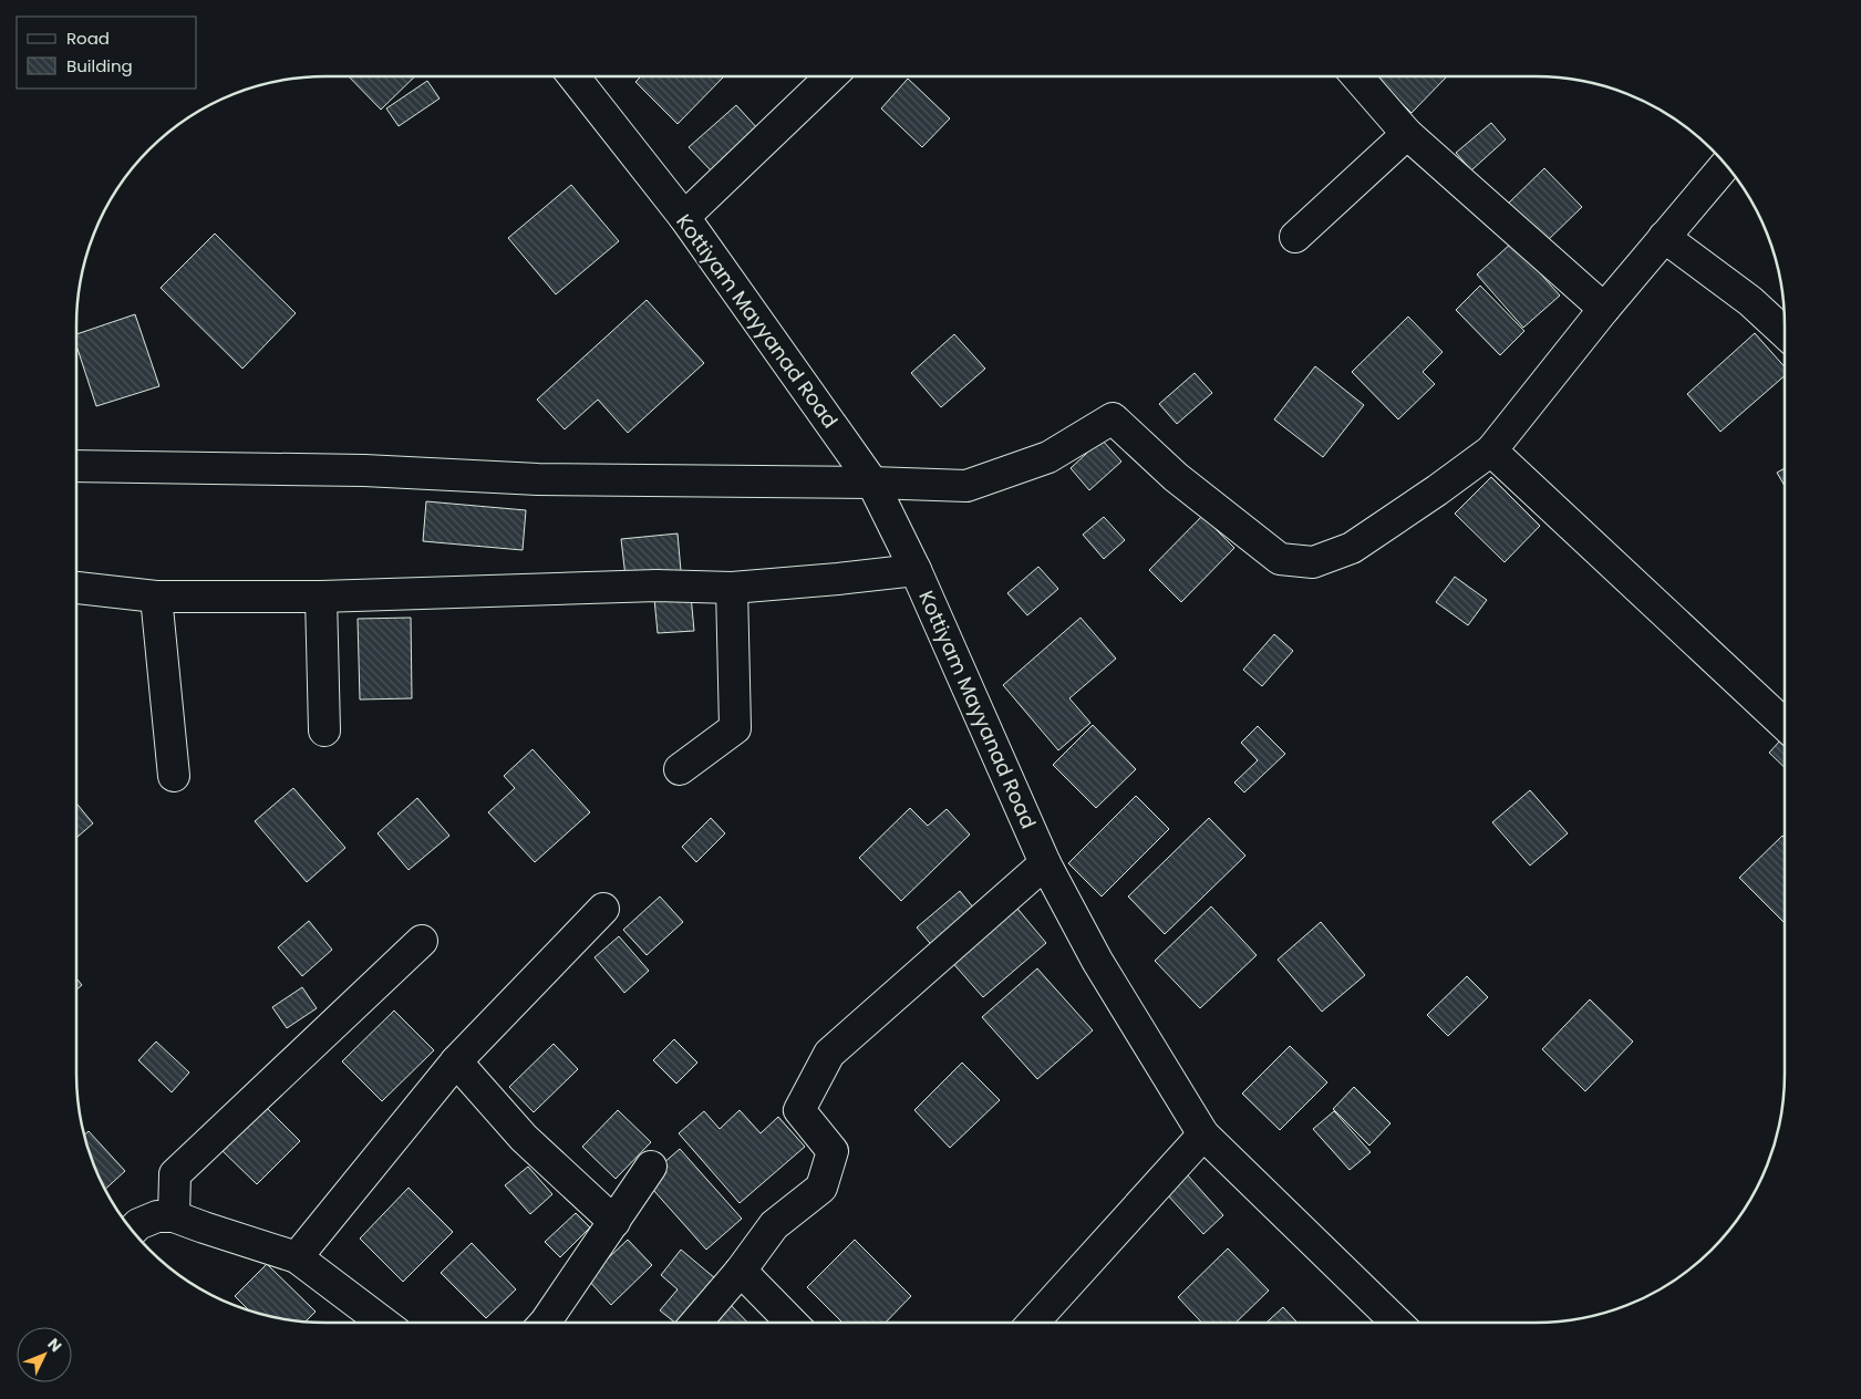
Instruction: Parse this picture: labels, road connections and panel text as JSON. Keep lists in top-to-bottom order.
{
  "streets": {
    "street": ["Kottiyam Mayyanad Road"]
  },
  "legend": ["Road", "Building"],
  "north": "top right"
}
